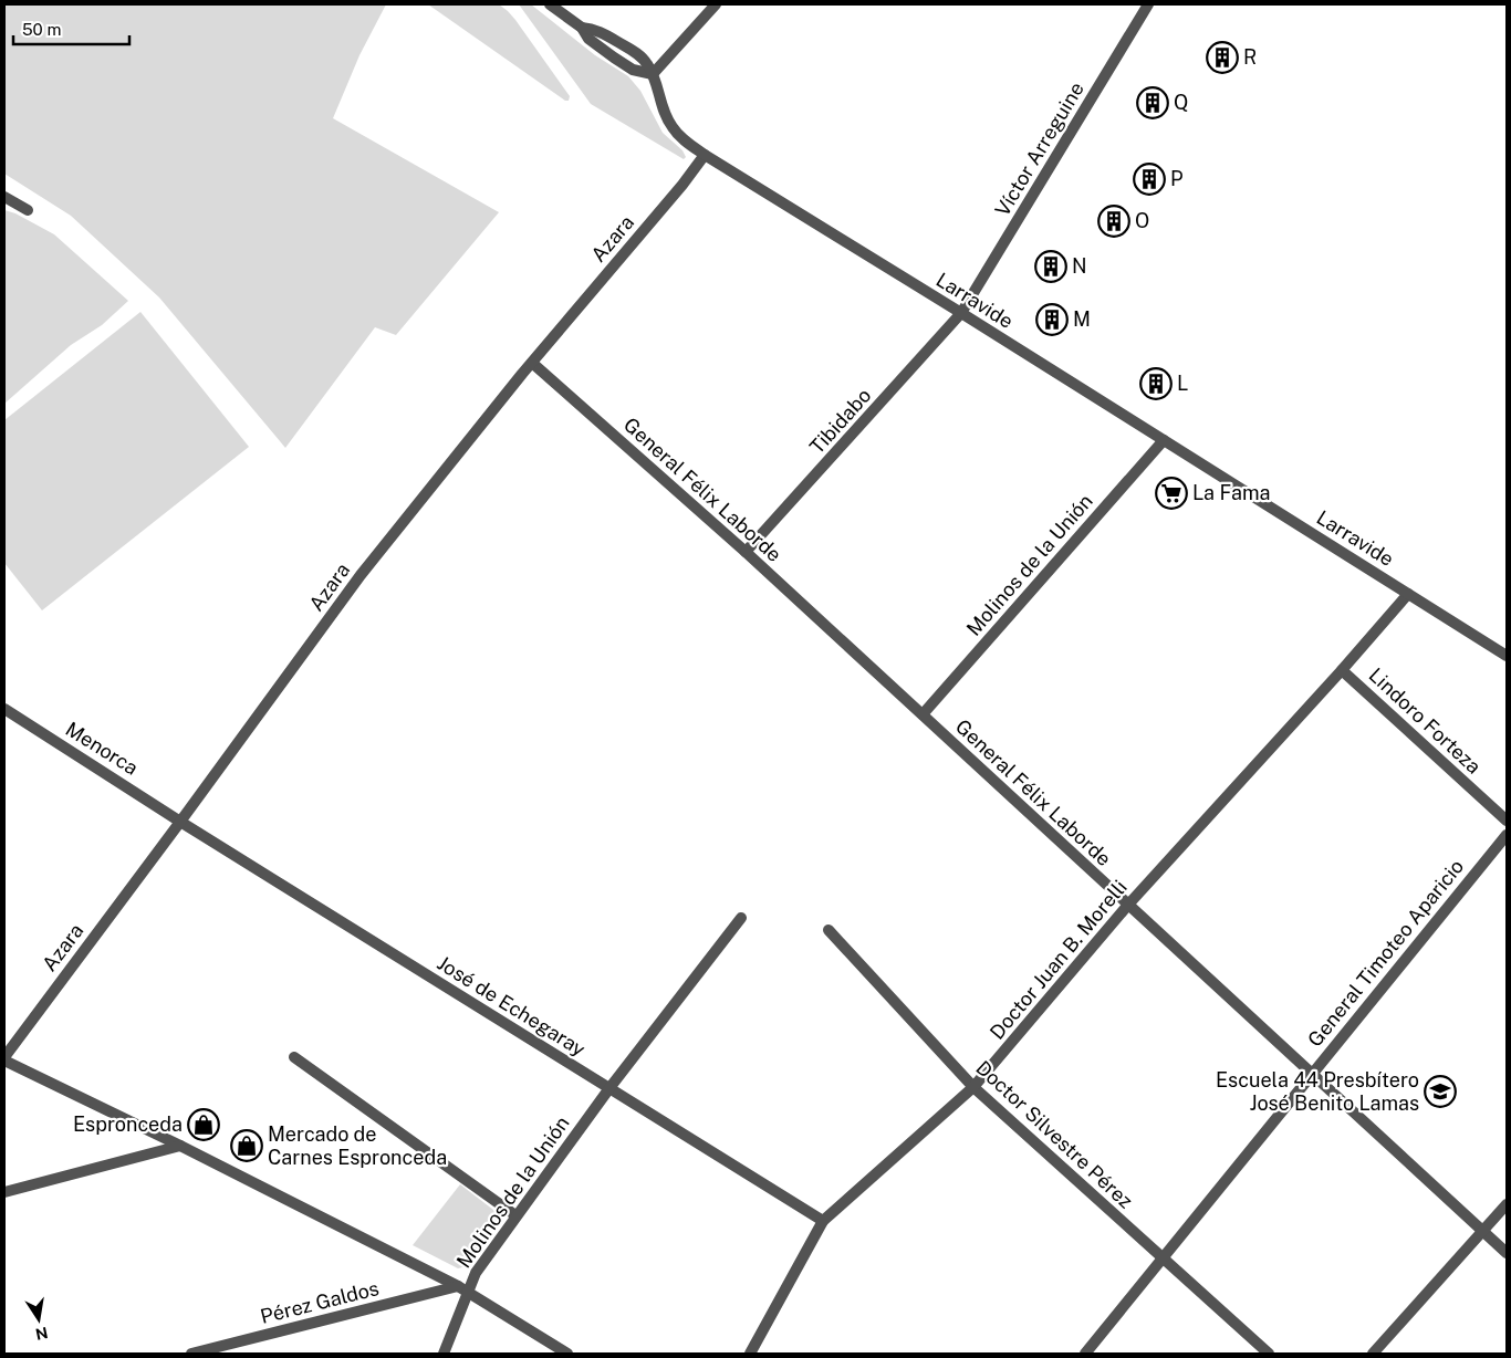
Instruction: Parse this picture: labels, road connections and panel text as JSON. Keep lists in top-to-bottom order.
{
  "streets": {
    "street": [
      "Víctor Arreguine",
      "Azara",
      "Larravide",
      "Tibidabo",
      "General Félix Laborde",
      "Molinos de la Unión",
      "Lindoro Forteza",
      "Menorca",
      "General Timoteo Aparicio",
      "Doctor Juan B. Morelli",
      "José de Echegaray",
      "Doctor Silvestre Pérez",
      "Pérez Galdos"
    ]
  },
  "crossings": [
    ["Víctor Arreguine", "Larravide"],
    ["Víctor Arreguine", "Tibidabo"],
    ["Azara", "Larravide"],
    ["Azara", "General Félix Laborde"],
    ["Azara", "Menorca"],
    ["Azara", "José de Echegaray"],
    ["Larravide", "Tibidabo"],
    ["Larravide", "Molinos de la Unión"],
    ["Larravide", "Doctor Juan B. Morelli"],
    ["Tibidabo", "General Félix Laborde"],
    ["General Félix Laborde", "Molinos de la Unión"],
    ["General Félix Laborde", "General Timoteo Aparicio"],
    ["General Félix Laborde", "Doctor Juan B. Morelli"],
    ["Molinos de la Unión", "José de Echegaray"],
    ["Molinos de la Unión", "Pérez Galdos"],
    ["Lindoro Forteza", "Doctor Juan B. Morelli"],
    ["Menorca", "José de Echegaray"],
    ["General Timoteo Aparicio", "Doctor Silvestre Pérez"],
    ["Doctor Juan B. Morelli", "José de Echegaray"],
    ["Doctor Juan B. Morelli", "Doctor Silvestre Pérez"]
  ],
  "places": {
    "building": [
      "R",
      "Q",
      "P",
      "O",
      "N",
      "M",
      "L"
    ],
    "supermarket": ["La Fama"],
    "school or university": ["Escuela 44 Presbítero José Benito Lamas"],
    "shop": ["Espronceda", "Mercado de Carnes Espronceda"]
  },
  "scale_bar": "50 m",
  "north": "bottom"
}
